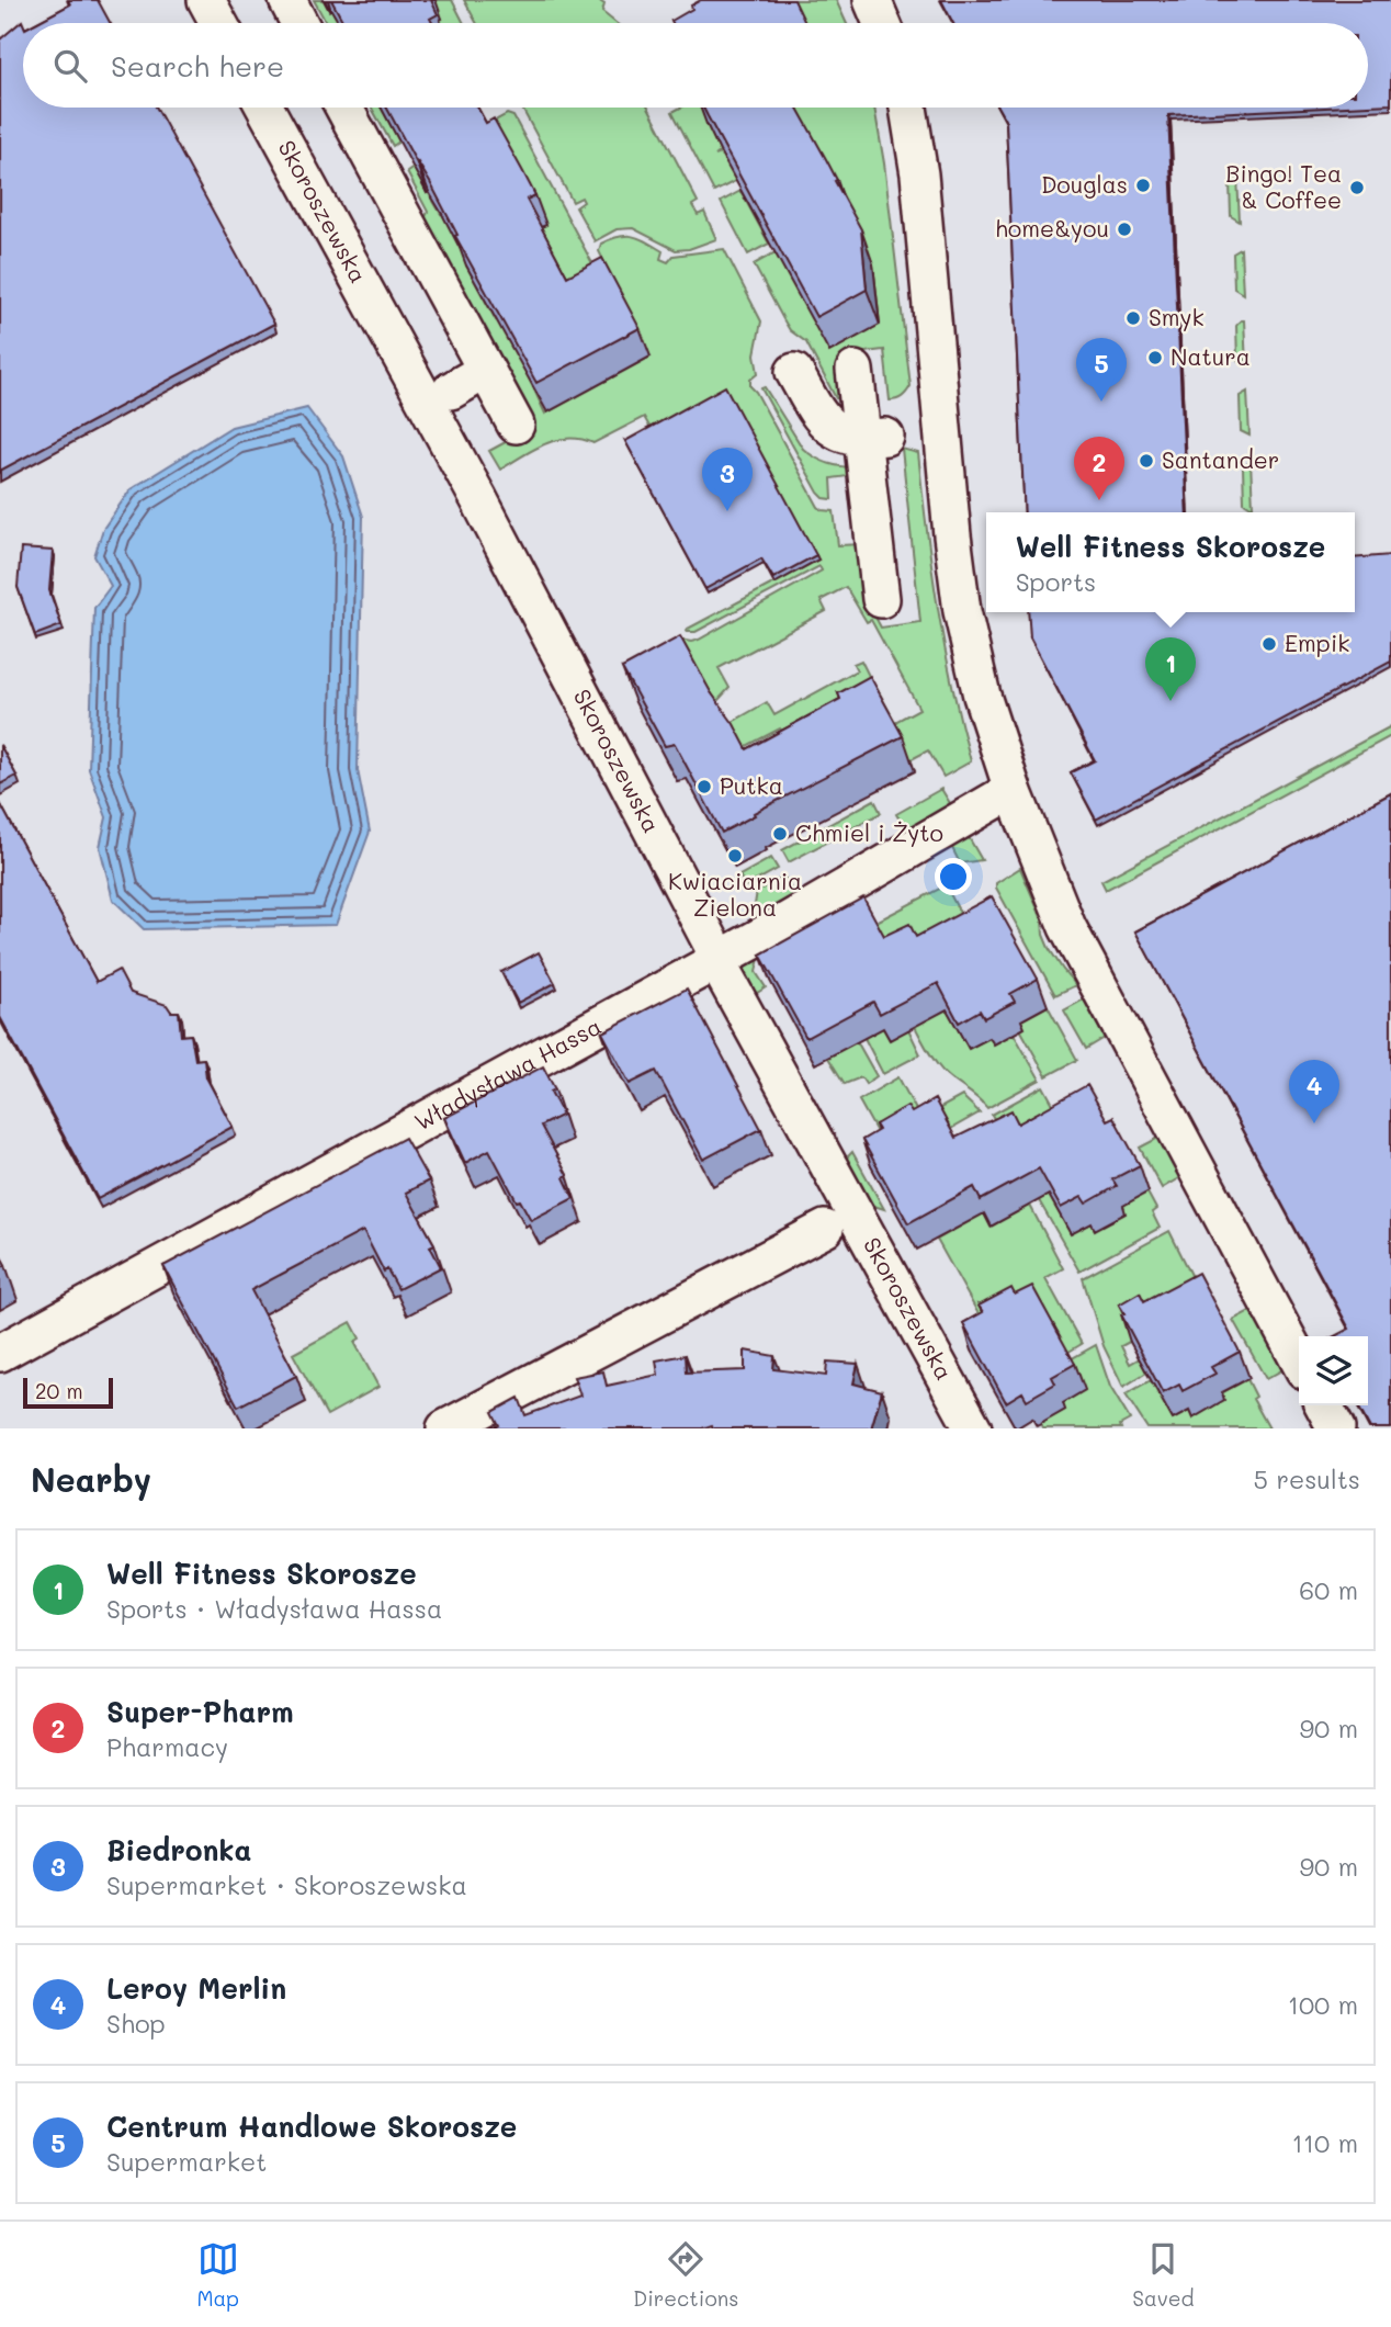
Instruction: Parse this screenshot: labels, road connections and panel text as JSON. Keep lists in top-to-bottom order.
{
  "streets": {
    "street": ["Skoroszewska", "Władysława Hassa"]
  },
  "crossings": [
    ["Skoroszewska", "Władysława Hassa"]
  ],
  "places": [
    "Douglas",
    "Bingo! Tea & Coffee",
    "home&you",
    "Smyk",
    "Natura",
    "Santander",
    "Empik",
    "Putka",
    "Chmiel i Żyto",
    "Kwiaciarnia Zielona"
  ],
  "scale_bar": "20 m",
  "page": {
    "search": "Search here",
    "pins": [
      "5",
      "2",
      "3",
      "1",
      "4"
    ],
    "popup": ["Well Fitness Skorosze", "Sports"],
    "scale": "20 m",
    "heading": ["Nearby", "5 results"],
    "list": [
      {
        "mark": "1",
        "name": "Well Fitness Skorosze",
        "note": "Sports · Władysława Hassa",
        "value": "60 m"
      },
      {
        "mark": "2",
        "name": "Super-Pharm",
        "note": "Pharmacy",
        "value": "90 m"
      },
      {
        "mark": "3",
        "name": "Biedronka",
        "note": "Supermarket · Skoroszewska",
        "value": "90 m"
      },
      {
        "mark": "4",
        "name": "Leroy Merlin",
        "note": "Shop",
        "value": "100 m"
      },
      {
        "mark": "5",
        "name": "Centrum Handlowe Skorosze",
        "note": "Supermarket",
        "value": "110 m"
      }
    ],
    "nav": ["Map", "Directions", "Saved"]
  }
}
